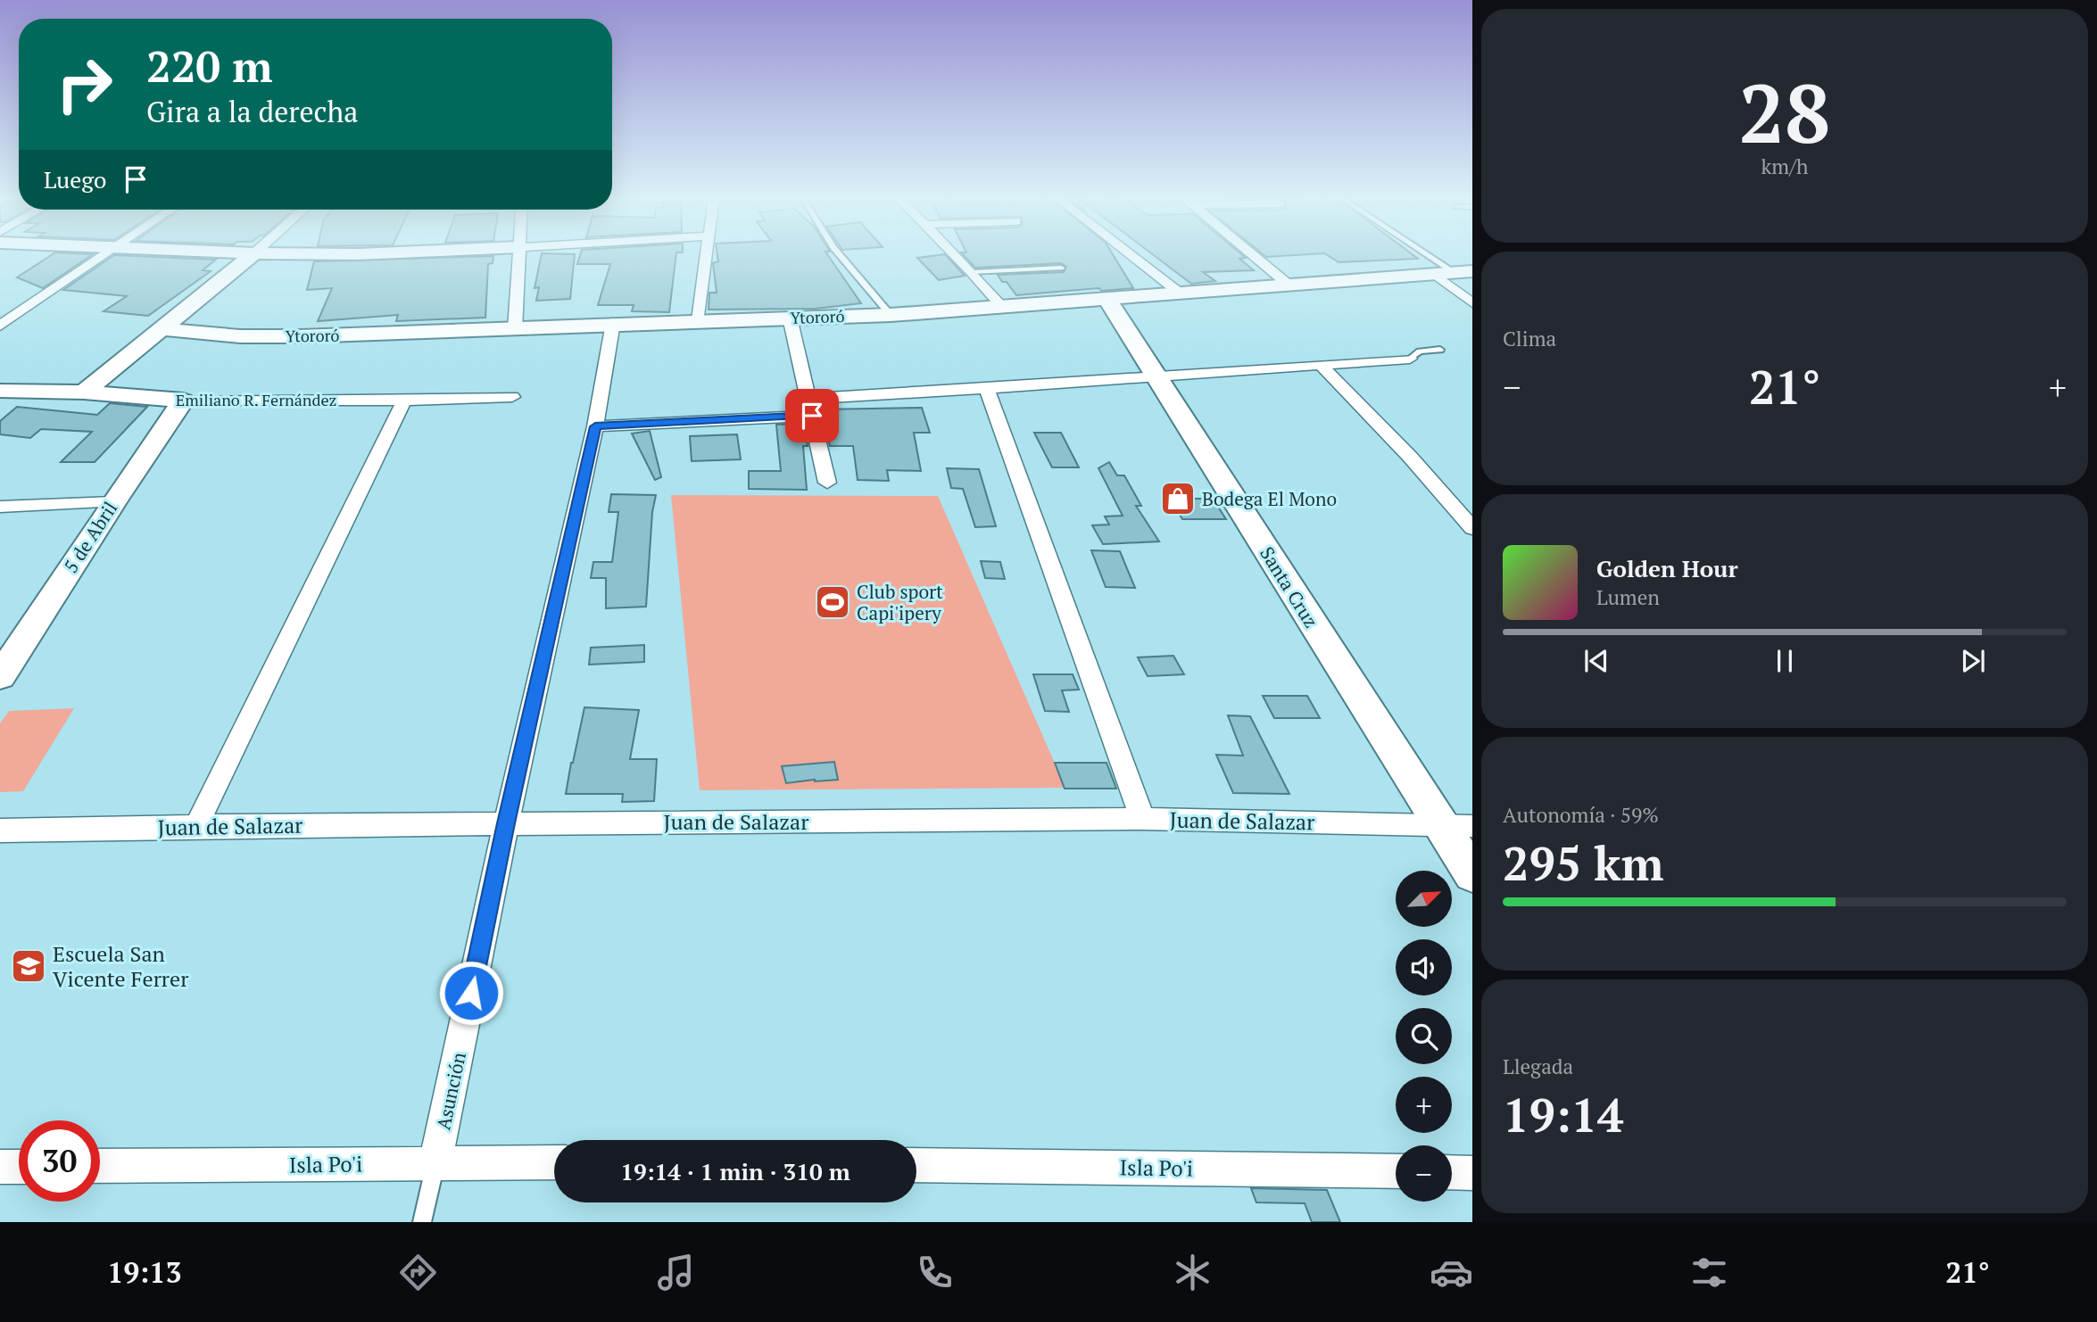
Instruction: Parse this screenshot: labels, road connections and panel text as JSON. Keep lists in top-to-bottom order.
{
  "streets": {
    "street": [
      "Ytororó",
      "Emiliano R. Fernández",
      "5 de Abril",
      "Santa Cruz",
      "Juan de Salazar",
      "Asunción",
      "Isla Po'i"
    ]
  },
  "crossings": [
    ["Ytororó", "Santa Cruz"],
    ["Ytororó", "Asunción"],
    ["Emiliano R. Fernández", "5 de Abril"],
    ["Santa Cruz", "Juan de Salazar"],
    ["Juan de Salazar", "Asunción"],
    ["Asunción", "Isla Po'i"]
  ],
  "places": {
    "shop": ["Bodega El Mono"],
    "sports": ["Club sport Capi'ipery"],
    "school or university": ["Escuela San Vicente Ferrer"]
  },
  "north": "top right",
  "page": {
    "tile": [
      ["28", "km/h"],
      "Clima",
      ["Autonomía · 59%", "295 km"],
      ["Llegada", "19:14"]
    ],
    "turn": ["220 m", "Gira a la derecha"],
    "then": "Luego",
    "heat": ["−", "21°", "+"],
    "song": ["Golden Hour", "Lumen"],
    "map_buttons": ["+", "−"],
    "limit": "30",
    "trip": "19:14 · 1 min · 310 m",
    "tabs": ["19:13", "21°"]
  }
}
